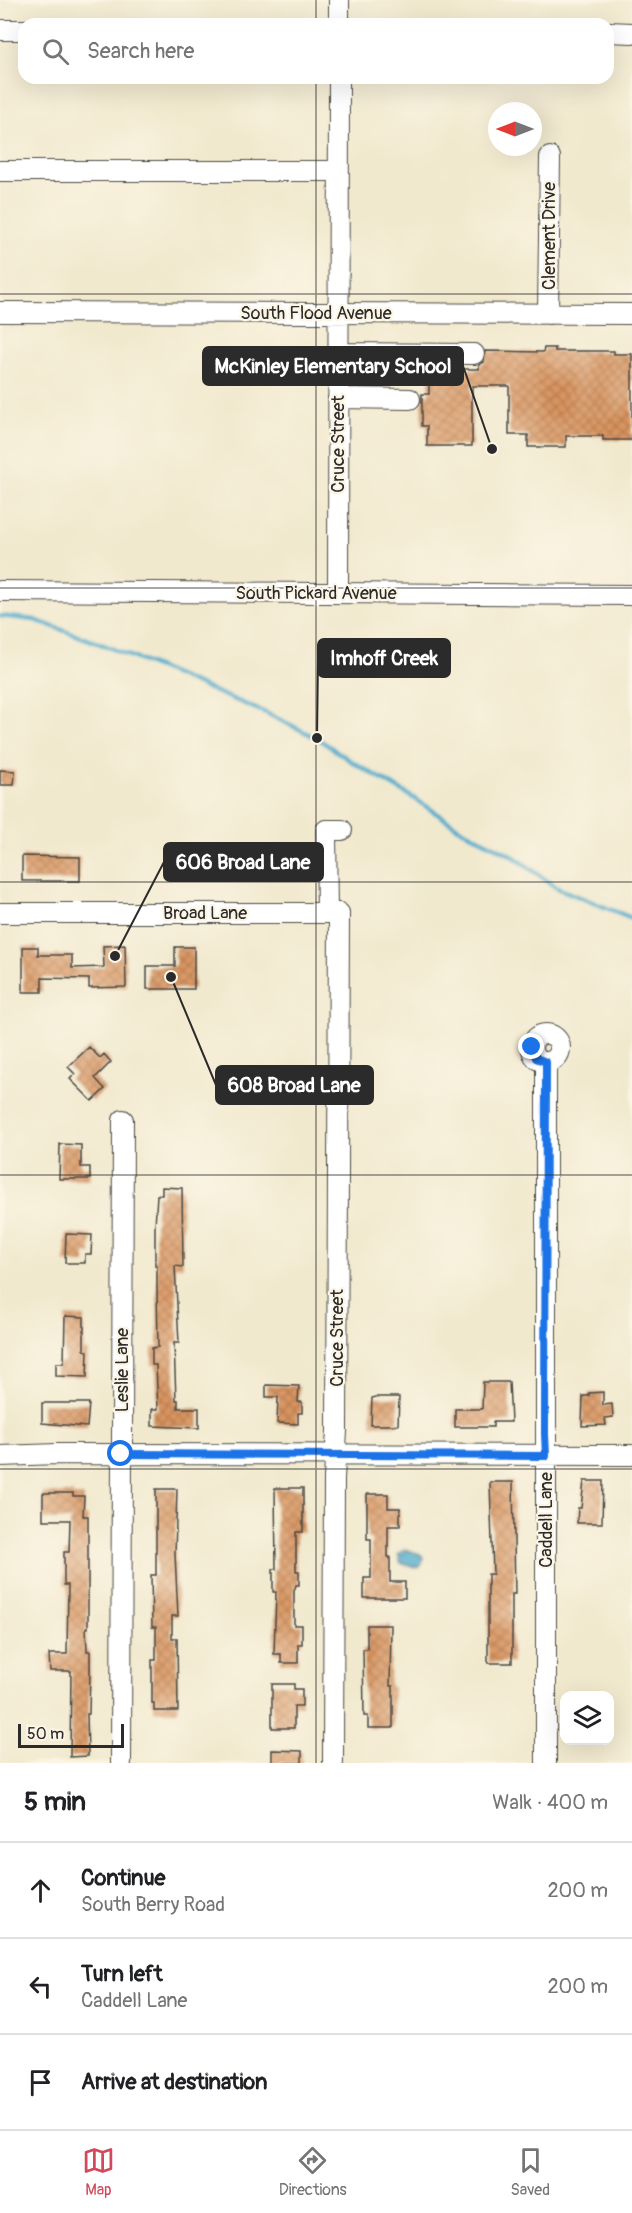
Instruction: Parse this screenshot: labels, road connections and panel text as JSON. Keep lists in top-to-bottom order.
{
  "streets": {
    "street": [
      "Clement Drive",
      "South Flood Avenue",
      "Cruce Street",
      "South Pickard Avenue",
      "Broad Lane",
      "Leslie Lane",
      "Caddell Lane"
    ]
  },
  "crossings": [
    ["Clement Drive", "South Flood Avenue"],
    ["South Flood Avenue", "Cruce Street"],
    ["Cruce Street", "South Pickard Avenue"],
    ["Cruce Street", "Broad Lane"]
  ],
  "places": [
    "McKinley Elementary School",
    "Imhoff Creek",
    "606 Broad Lane",
    "608 Broad Lane"
  ],
  "scale_bar": "50 m",
  "north": "left",
  "page": {
    "search": "Search here",
    "scale": "50 m",
    "heading": ["5 min", "Walk · 400 m"],
    "list": [
      ["Continue", "South Berry Road", "200 m"],
      ["Turn left", "Caddell Lane", "200 m"],
      "Arrive at destination"
    ],
    "nav": ["Map", "Directions", "Saved"]
  }
}
